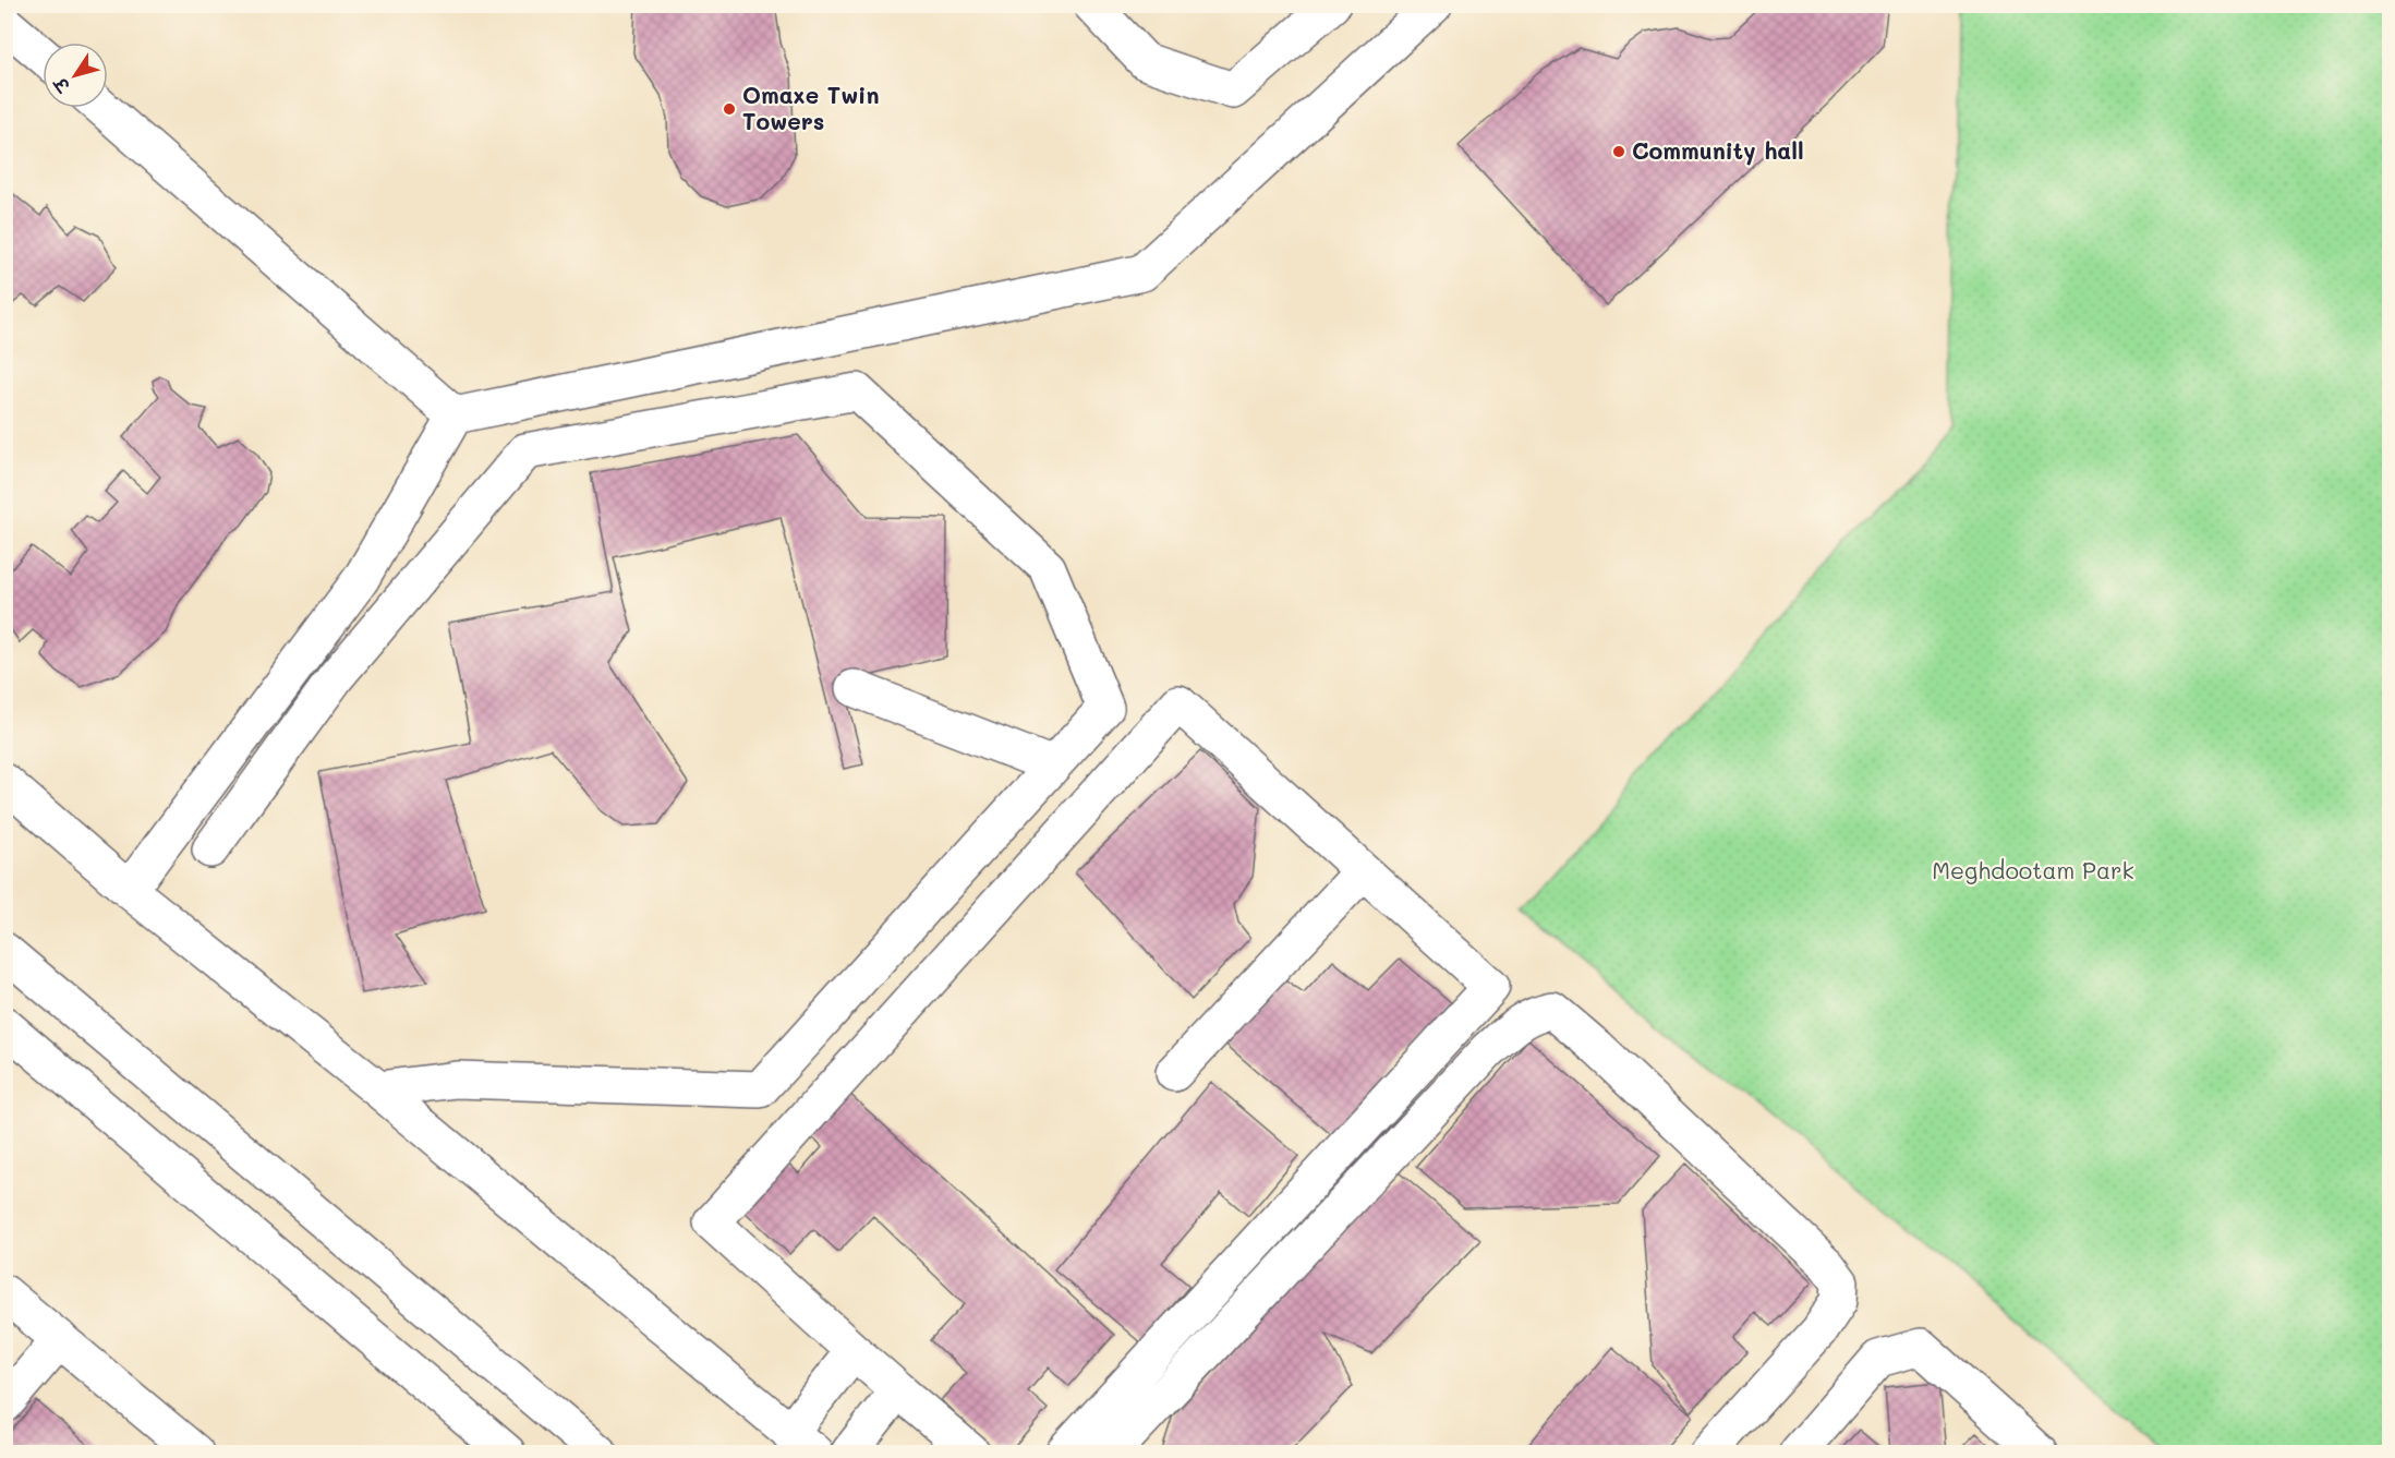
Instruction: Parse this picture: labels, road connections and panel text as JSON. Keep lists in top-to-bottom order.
{
  "parks": ["Meghdootam Park"],
  "places": ["Omaxe Twin Towers", "Community hall"],
  "north": "bottom left"
}
